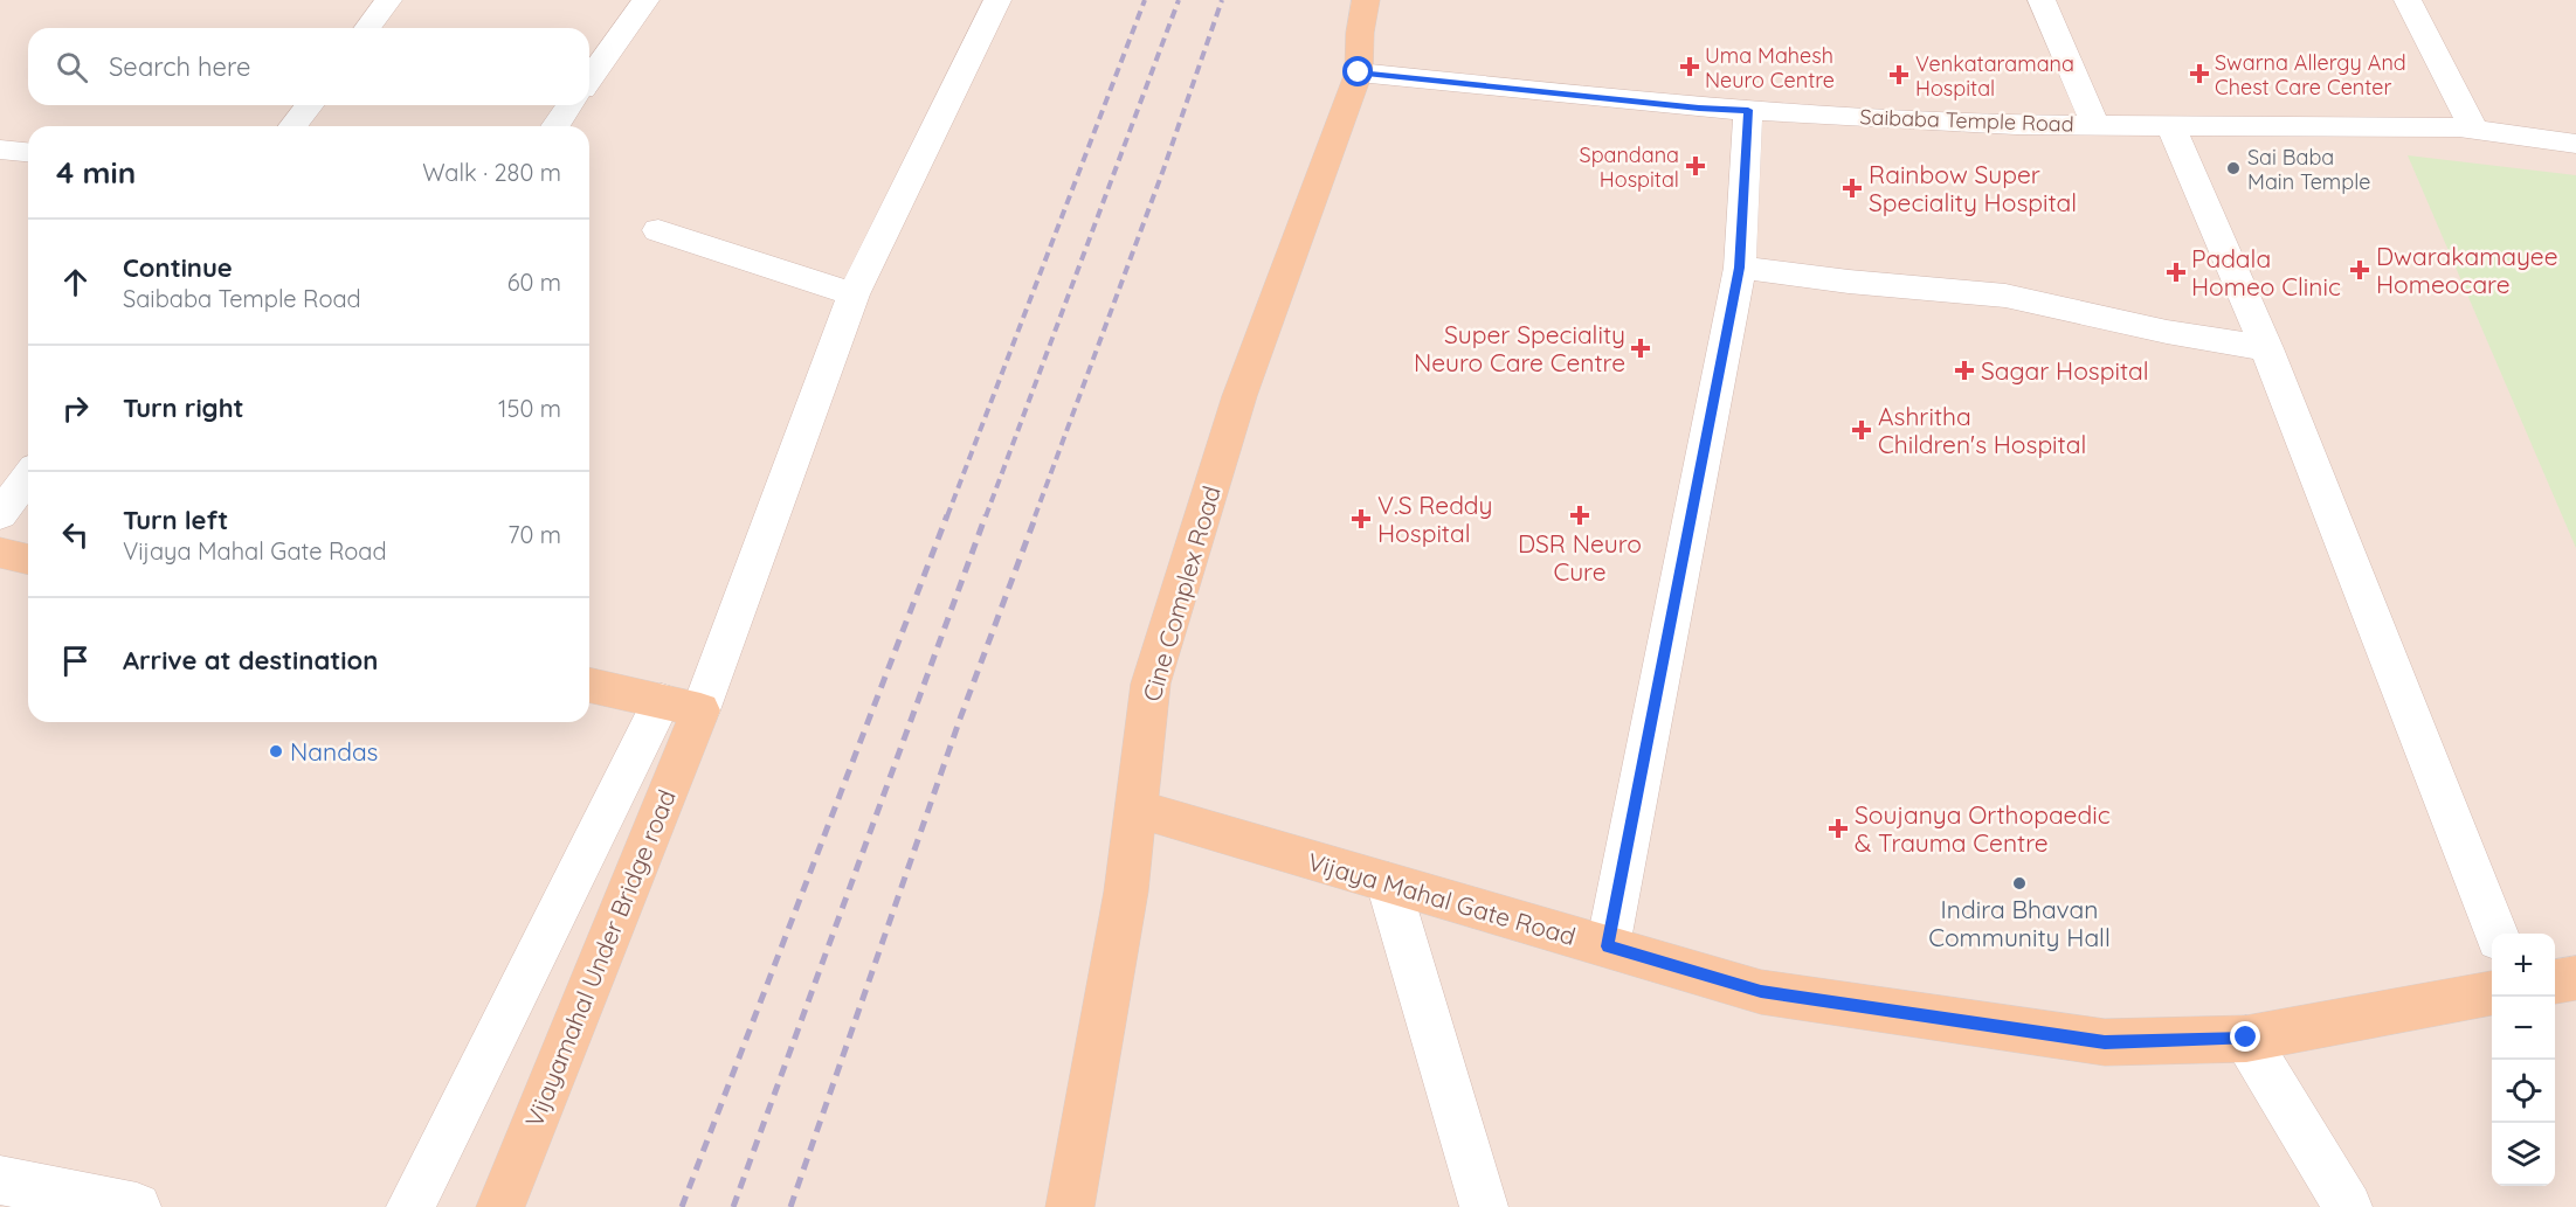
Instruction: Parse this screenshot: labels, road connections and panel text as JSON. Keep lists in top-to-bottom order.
{
  "streets": {
    "main road": ["Cine Complex Road", "Vijaya Mahal Gate Road", "Vijayamahal Under Bridge road"],
    "street": ["Saibaba Temple Road"]
  },
  "crossings": [
    ["Saibaba Temple Road", "Cine Complex Road"],
    ["Cine Complex Road", "Vijaya Mahal Gate Road"]
  ],
  "places": {
    "health": [
      "Uma Mahesh Neuro Centre",
      "Swarna Allergy And Chest Care Center",
      "Venkataramana Hospital",
      "Spandana Hospital",
      "Rainbow Super Speciality Hospital",
      "Dwarakamayee Homeocare",
      "Padala Homeo Clinic",
      "Super Speciality Neuro Care Centre",
      "Sagar Hospital",
      "Ashritha Children's Hospital",
      "DSR Neuro Cure",
      "V.S Reddy Hospital",
      "Soujanya Orthopaedic & Trauma Centre"
    ],
    "other": ["Sai Baba Main Temple", "Nandas", "Indira Bhavan Community Hall"]
  },
  "page": {
    "search": "Search here",
    "heading": ["4 min", "Walk · 280 m"],
    "list": [
      ["Continue", "Saibaba Temple Road", "60 m"],
      ["Turn right", "150 m"],
      ["Turn left", "Vijaya Mahal Gate Road", "70 m"],
      "Arrive at destination"
    ],
    "map_buttons": ["+", "−"]
  }
}
